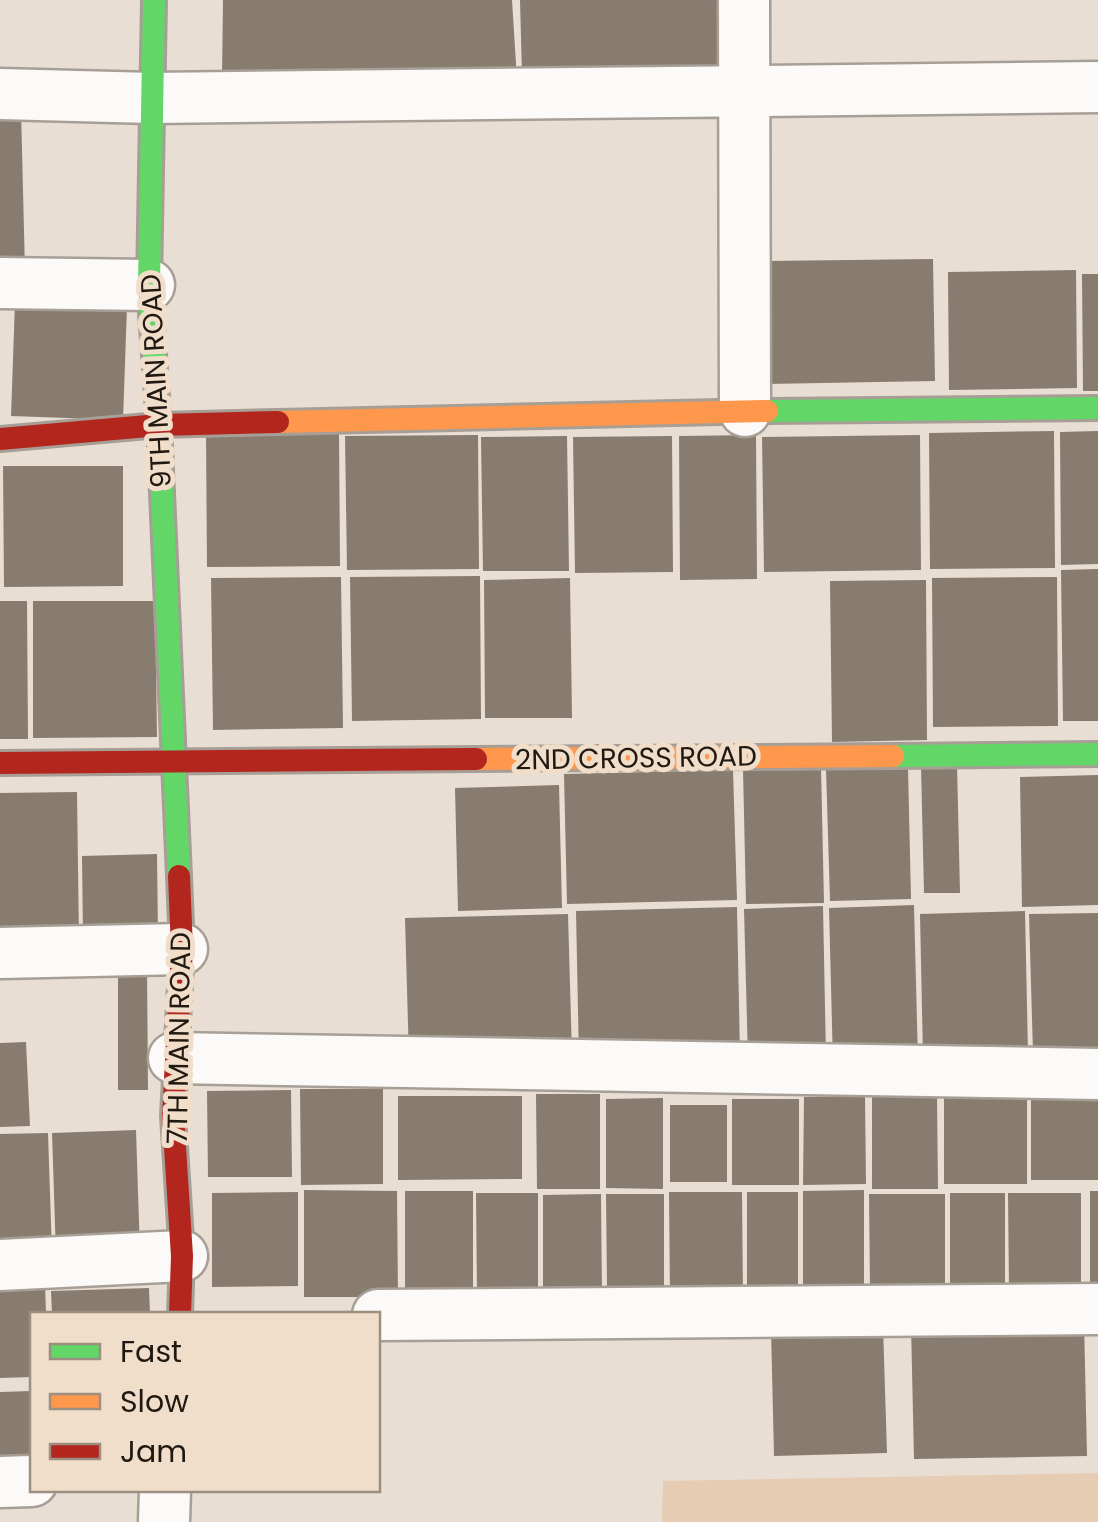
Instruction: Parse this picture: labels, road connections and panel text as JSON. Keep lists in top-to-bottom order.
{
  "streets": {
    "street": ["9TH MAIN ROAD", "2ND CROSS ROAD", "7TH MAIN ROAD"]
  },
  "crossings": [
    ["9TH MAIN ROAD", "2ND CROSS ROAD"],
    ["9TH MAIN ROAD", "7TH MAIN ROAD"],
    ["2ND CROSS ROAD", "7TH MAIN ROAD"]
  ],
  "legend": ["Fast", "Slow", "Jam"]
}
